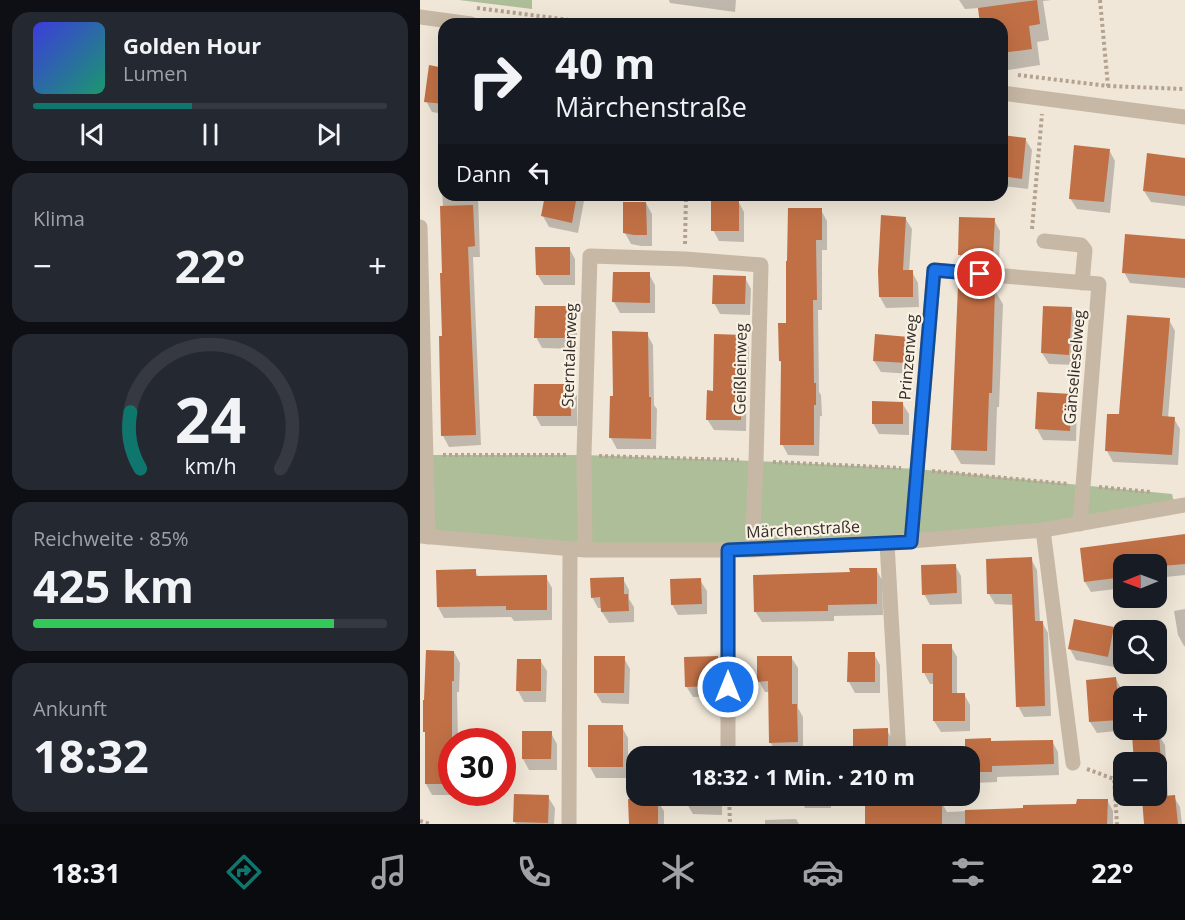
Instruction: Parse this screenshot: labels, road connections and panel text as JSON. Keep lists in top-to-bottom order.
{
  "streets": {
    "street": [
      "Sterntalerweg",
      "Prinzenweg",
      "Gänselieselweg",
      "Geißleinweg",
      "Märchenstraße"
    ]
  },
  "crossings": [
    ["Sterntalerweg", "Geißleinweg"],
    ["Sterntalerweg", "Märchenstraße"],
    ["Prinzenweg", "Gänselieselweg"],
    ["Prinzenweg", "Märchenstraße"],
    ["Gänselieselweg", "Märchenstraße"],
    ["Geißleinweg", "Märchenstraße"]
  ],
  "north": "left",
  "page": {
    "turn": ["40 m", "Märchenstraße"],
    "song": ["Golden Hour", "Lumen"],
    "then": "Dann",
    "tile": [
      "Klima",
      ["Reichweite · 85%", "425 km"],
      ["Ankunft", "18:32"]
    ],
    "heat": ["−", "22°", "+"],
    "map_buttons": ["+", "−"],
    "limit": "30",
    "trip": "18:32 · 1 Min. · 210 m",
    "tabs": ["18:31", "22°"],
    "gauge": ["24", "km/h"]
  }
}
